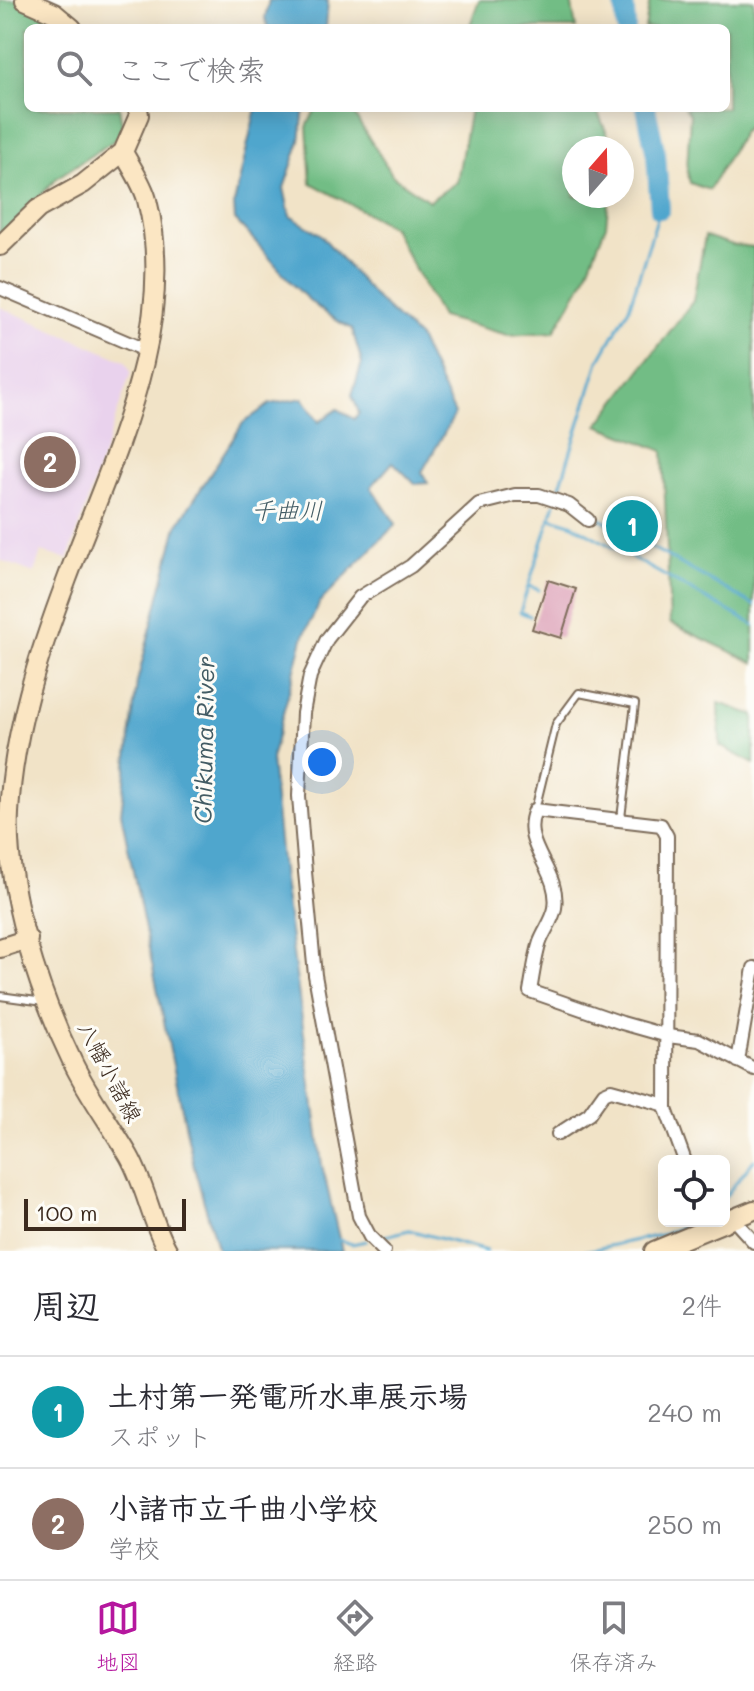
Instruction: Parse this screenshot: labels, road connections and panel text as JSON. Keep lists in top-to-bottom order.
{
  "streets": {
    "street": ["八幡小諸線"]
  },
  "water": ["千曲川", "Chikuma River"],
  "scale_bar": "100 m",
  "north": "top",
  "page": {
    "search": "ここで検索",
    "pins": ["2", "1"],
    "scale": "100 m",
    "heading": ["周辺", "2件"],
    "list": [
      {
        "mark": "1",
        "name": "土村第一発電所水車展示場",
        "note": "スポット",
        "value": "240 m"
      },
      {
        "mark": "2",
        "name": "小諸市立千曲小学校",
        "note": "学校",
        "value": "250 m"
      }
    ],
    "nav": ["地図", "経路", "保存済み"]
  }
}
